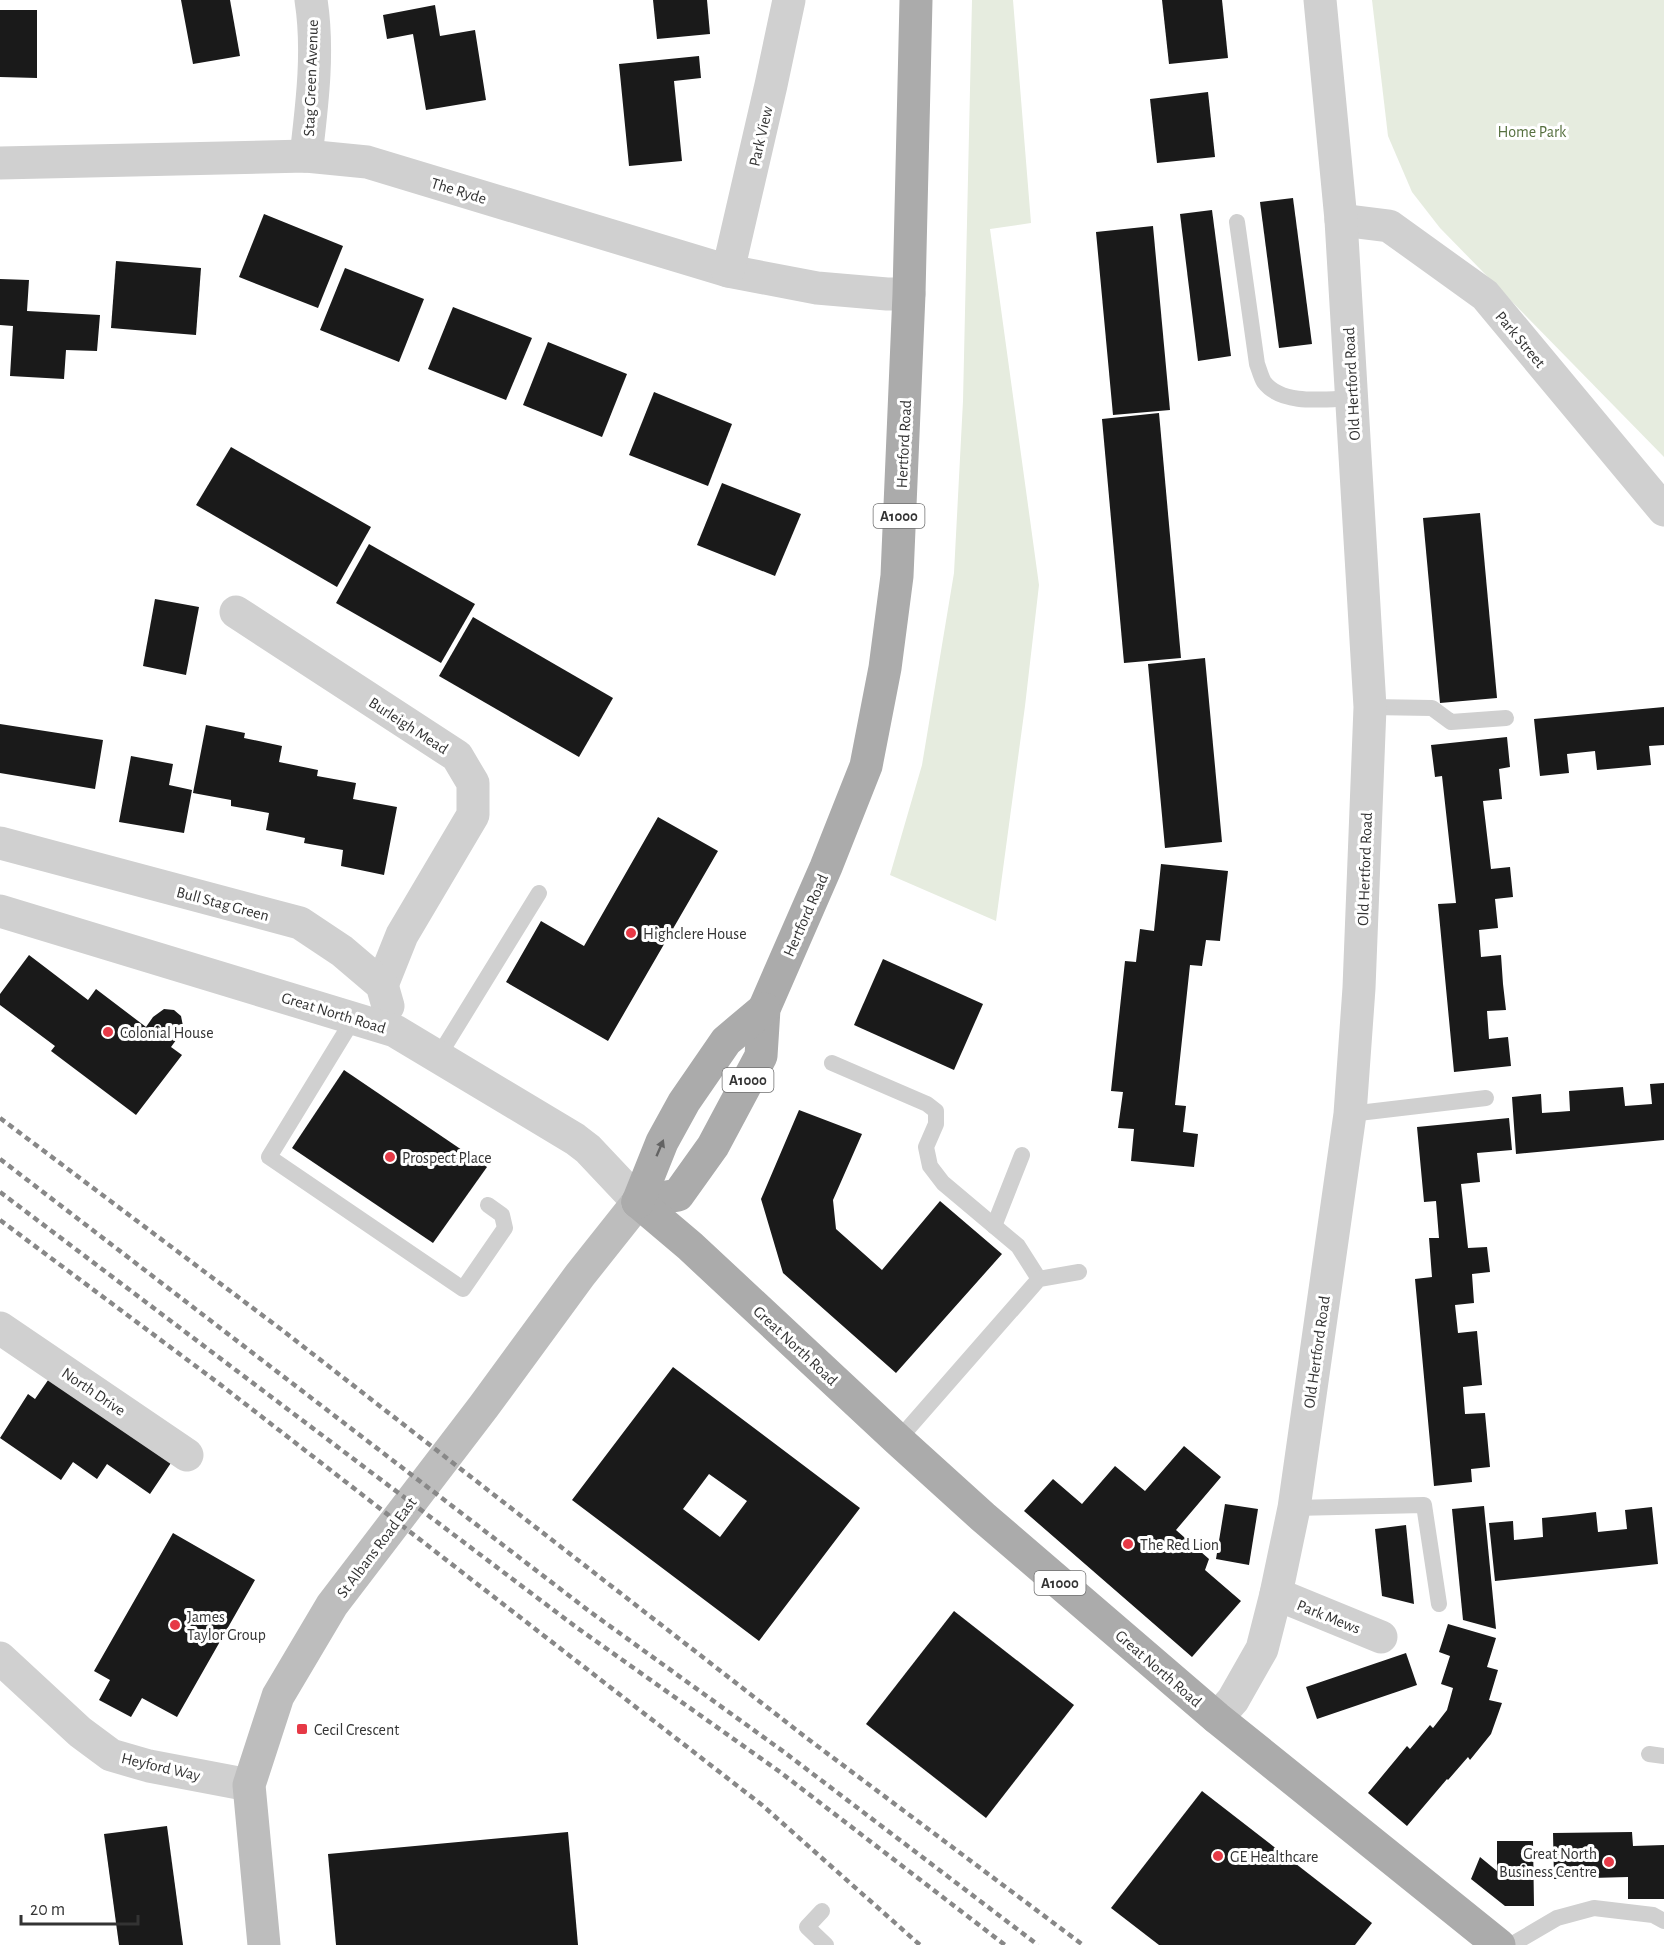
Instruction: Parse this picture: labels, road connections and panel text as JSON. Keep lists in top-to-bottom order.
{
  "streets": {
    "main road": [
      "Hertford Road",
      "A1000",
      "Great North Road",
      "St Albans Road East"
    ],
    "street": [
      "Stag Green Avenue",
      "Park View",
      "The Ryde",
      "Park Street",
      "Old Hertford Road",
      "Burleigh Mead",
      "Bull Stag Green",
      "North Drive",
      "Park Mews",
      "Heyford Way"
    ]
  },
  "crossings": [
    ["Stag Green Avenue", "The Ryde"],
    ["Park View", "The Ryde"],
    ["The Ryde", "Hertford Road"],
    ["Park Street", "Old Hertford Road"],
    ["Old Hertford Road", "Great North Road"],
    ["Old Hertford Road", "Park Mews"],
    ["Hertford Road", "Great North Road"],
    ["Hertford Road", "St Albans Road East"],
    ["Burleigh Mead", "Bull Stag Green"],
    ["Great North Road", "St Albans Road East"],
    ["St Albans Road East", "Heyford Way"]
  ],
  "parks": ["Home Park"],
  "places": {
    "other": [
      "Highclere House",
      "Colonial House",
      "Prospect Place",
      "The Red Lion",
      "James Taylor Group",
      "GE Healthcare",
      "Great North Business Centre"
    ],
    "transit": ["Cecil Crescent"]
  },
  "scale_bar": "20 m"
}
